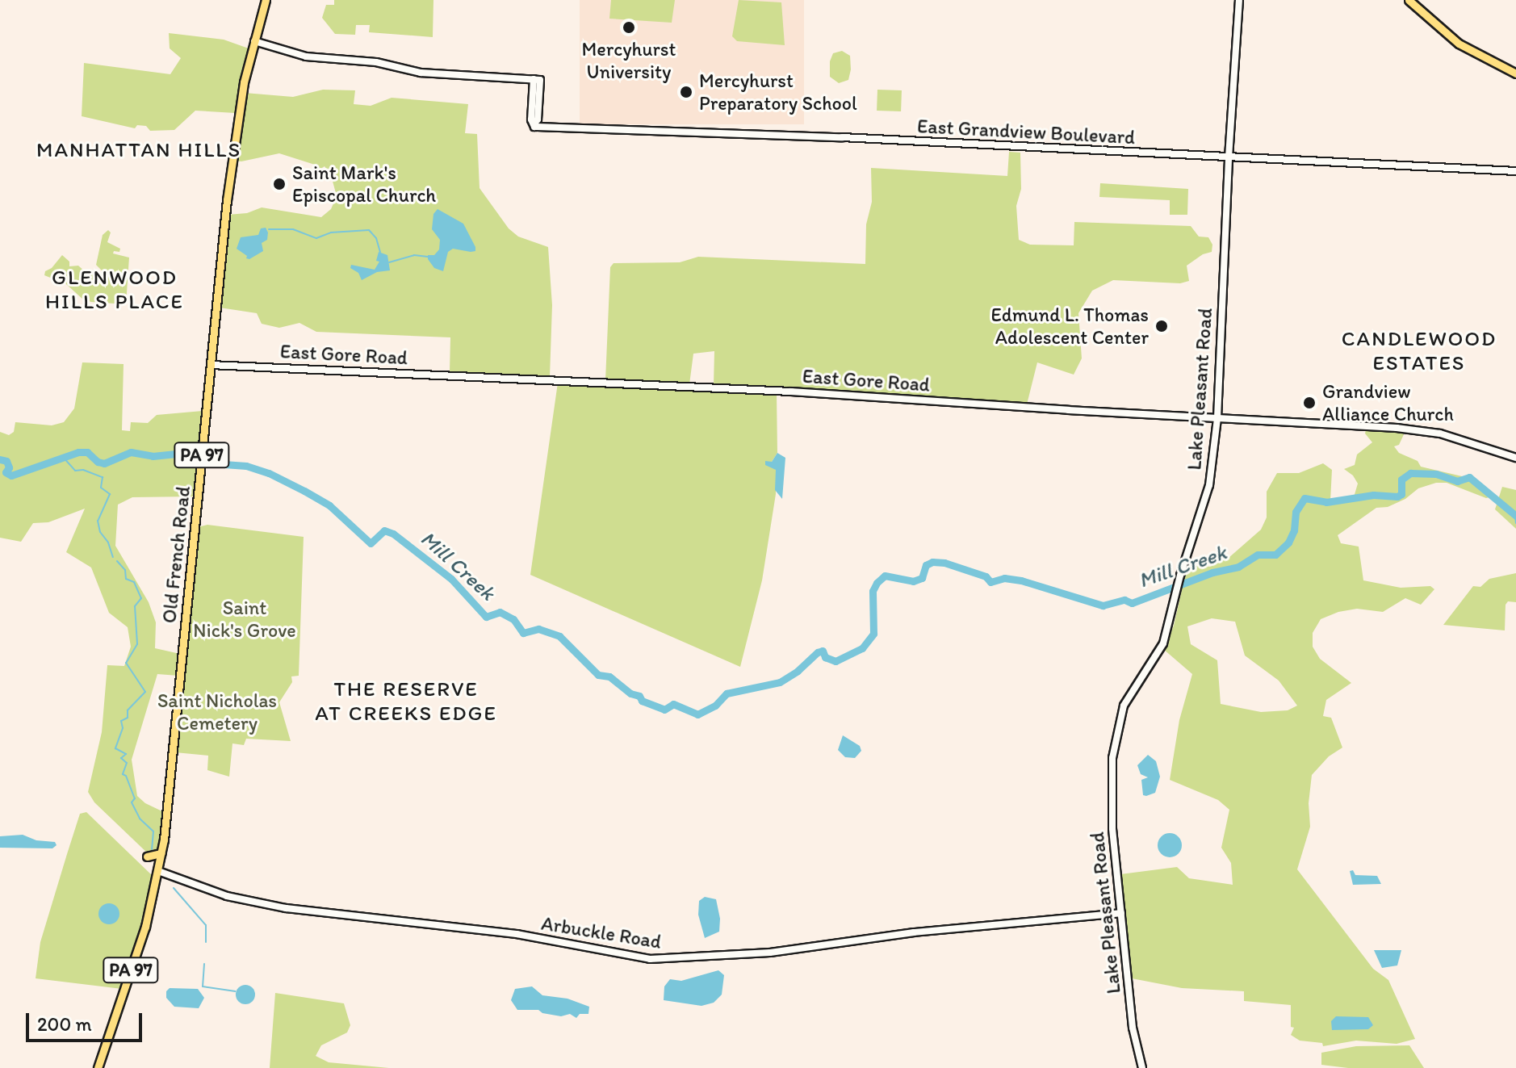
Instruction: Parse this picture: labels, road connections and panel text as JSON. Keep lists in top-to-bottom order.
{
  "streets": {
    "main road": ["PA 97", "Old French Road"],
    "street": [
      "East Grandview Boulevard",
      "East Gore Road",
      "Lake Pleasant Road",
      "Arbuckle Road"
    ]
  },
  "crossings": [
    ["East Grandview Boulevard", "Lake Pleasant Road"],
    ["East Grandview Boulevard", "Old French Road"],
    ["East Gore Road", "Lake Pleasant Road"],
    ["East Gore Road", "Old French Road"],
    ["Lake Pleasant Road", "Arbuckle Road"],
    ["Old French Road", "Arbuckle Road"]
  ],
  "districts": [
    "MANHATTAN HILLS",
    "GLENWOOD HILLS PLACE",
    "CANDLEWOOD ESTATES",
    "THE RESERVE AT CREEKS EDGE"
  ],
  "water": ["Mill Creek"],
  "parks": ["Saint Nick's Grove", "Saint Nicholas Cemetery"],
  "places": [
    "Mercyhurst University",
    "Mercyhurst Preparatory School",
    "Saint Mark's Episcopal Church",
    "Edmund L. Thomas Adolescent Center",
    "Grandview Alliance Church"
  ],
  "scale_bar": "200 m"
}
